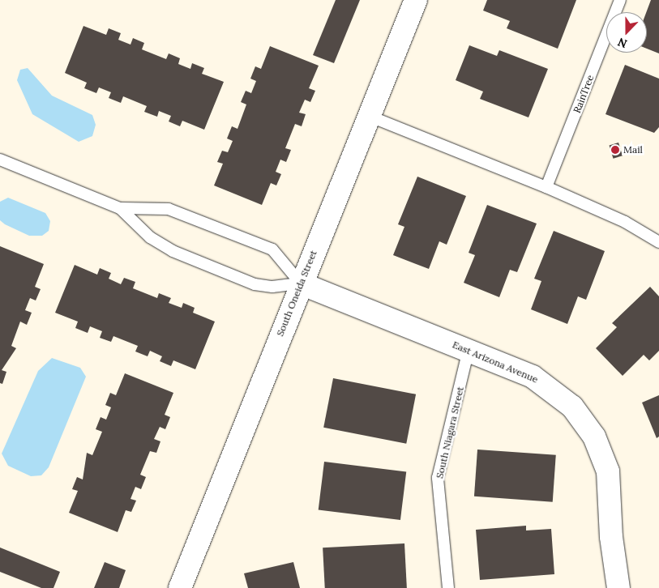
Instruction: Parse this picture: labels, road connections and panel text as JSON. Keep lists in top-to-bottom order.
{
  "streets": {
    "street": ["South Oneida Street", "East Arizona Avenue"],
    "lane": ["RainTree", "South Niagara Street"]
  },
  "crossings": [
    ["South Oneida Street", "East Arizona Avenue"],
    ["East Arizona Avenue", "South Niagara Street"]
  ],
  "places": ["Mail"],
  "north": "bottom"
}
